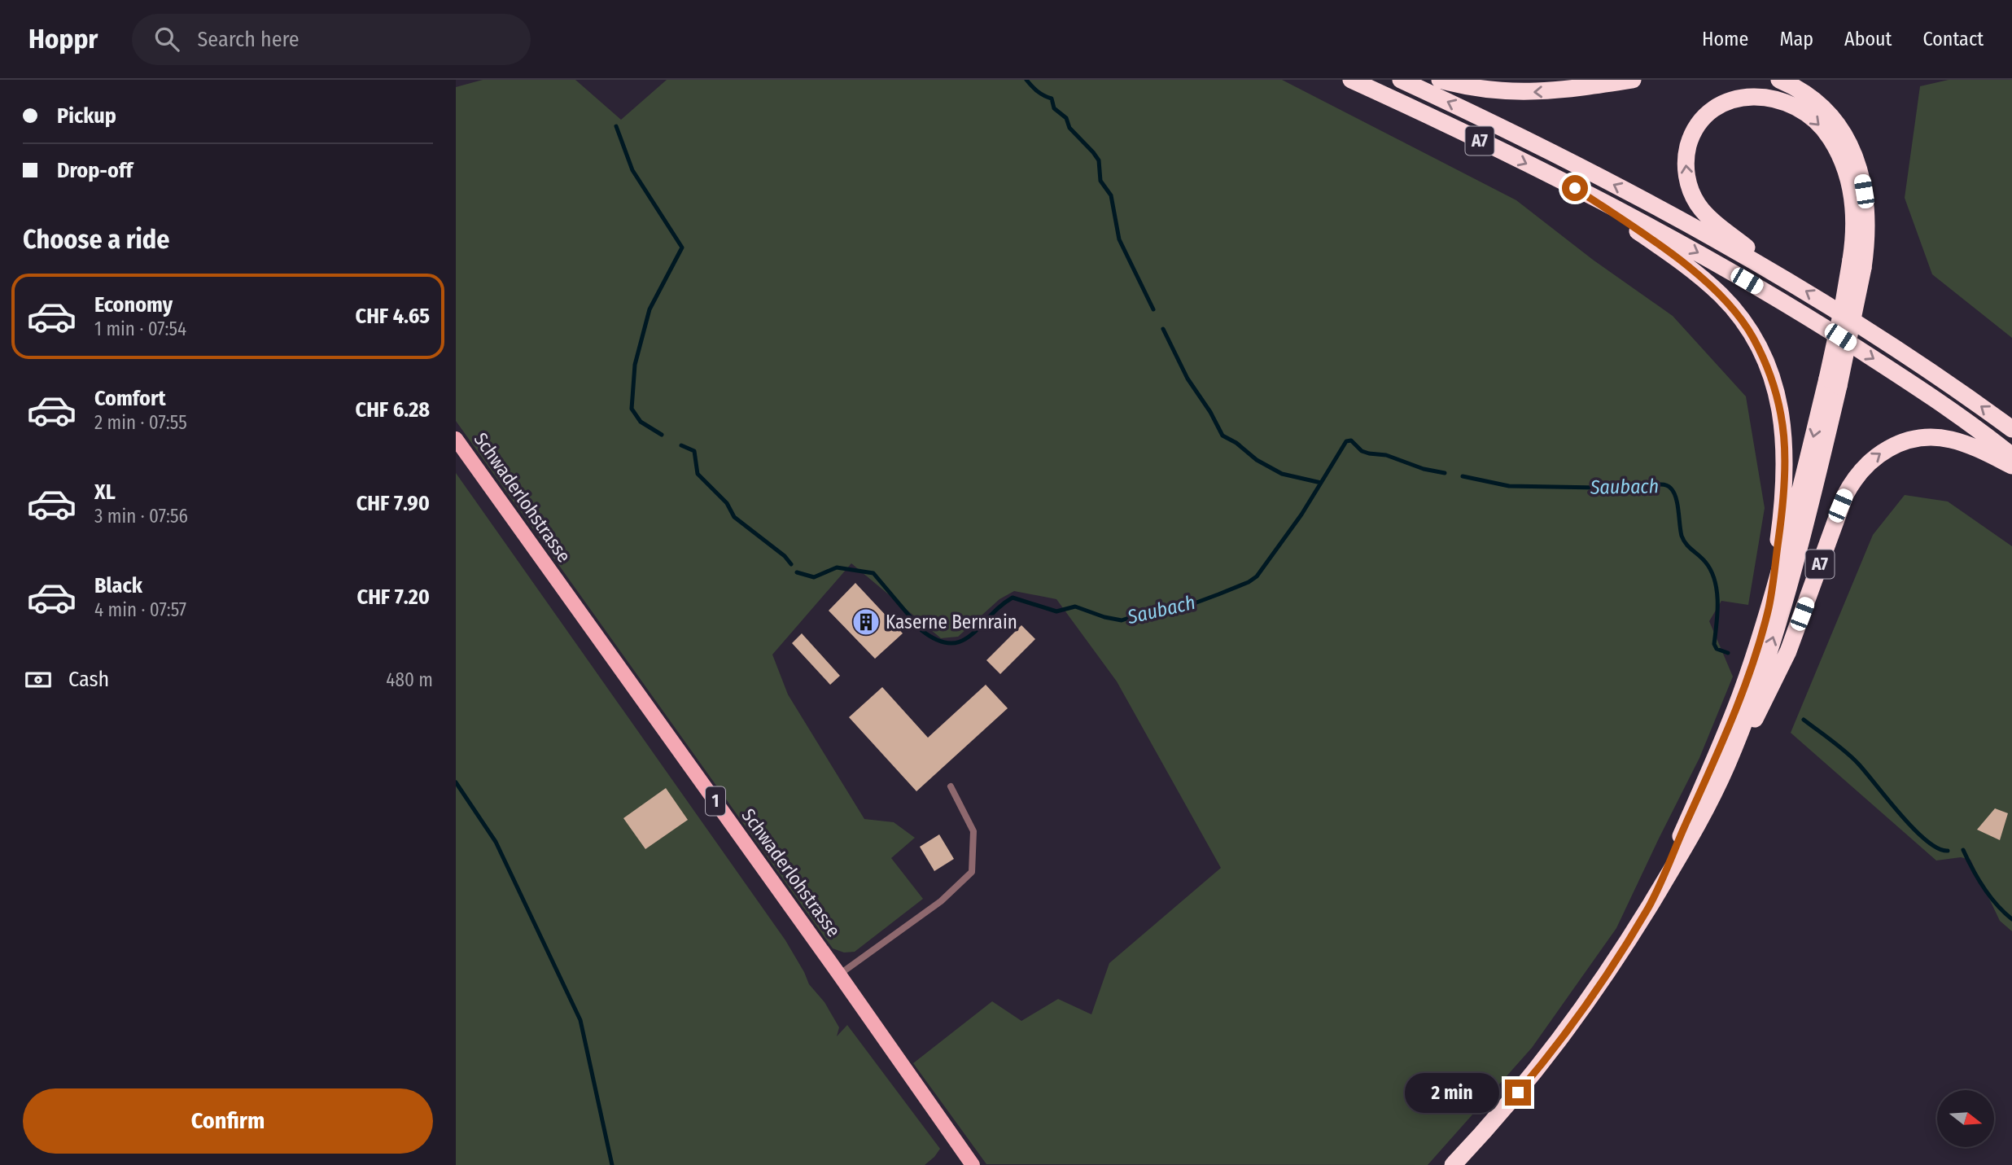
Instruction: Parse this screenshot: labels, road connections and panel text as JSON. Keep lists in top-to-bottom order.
{
  "streets": {
    "highway": ["A7"],
    "main road": ["Schwaderlohstrasse", "1"]
  },
  "water": ["Saubach"],
  "places": {
    "building": ["Kaserne Bernrain"]
  },
  "north": "right",
  "page": {
    "header": "Hoppr",
    "search": "Search here",
    "nav": [
      "Home",
      "Map",
      "About",
      "Contact"
    ],
    "banner": ["Pickup", "Drop-off"],
    "heading": "Choose a ride",
    "list": [
      {
        "name": "Economy",
        "note": "1 min · 07:54",
        "value": "CHF 4.65"
      },
      {
        "name": "Comfort",
        "note": "2 min · 07:55",
        "value": "CHF 6.28"
      },
      {
        "name": "XL",
        "note": "3 min · 07:56",
        "value": "CHF 7.90"
      },
      {
        "name": "Black",
        "note": "4 min · 07:57",
        "value": "CHF 7.20"
      }
    ],
    "pay": ["Cash", "480 m"],
    "bubble": "2 min",
    "buttons": "Confirm"
  }
}
